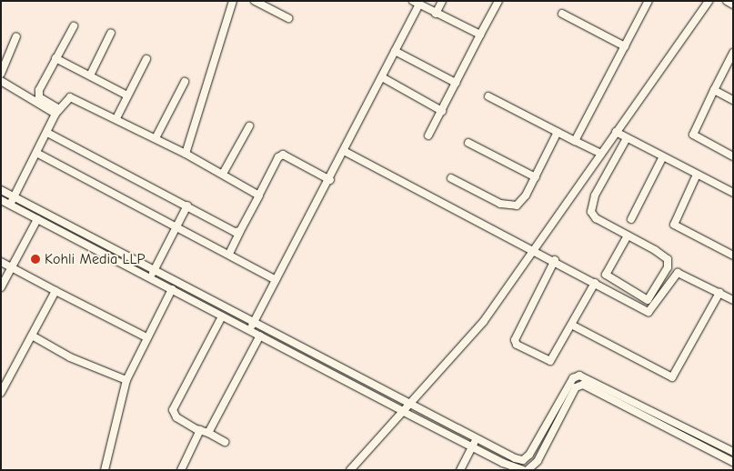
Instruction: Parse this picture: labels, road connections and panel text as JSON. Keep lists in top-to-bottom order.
{
  "places": ["Kohli Media LLP"]
}
